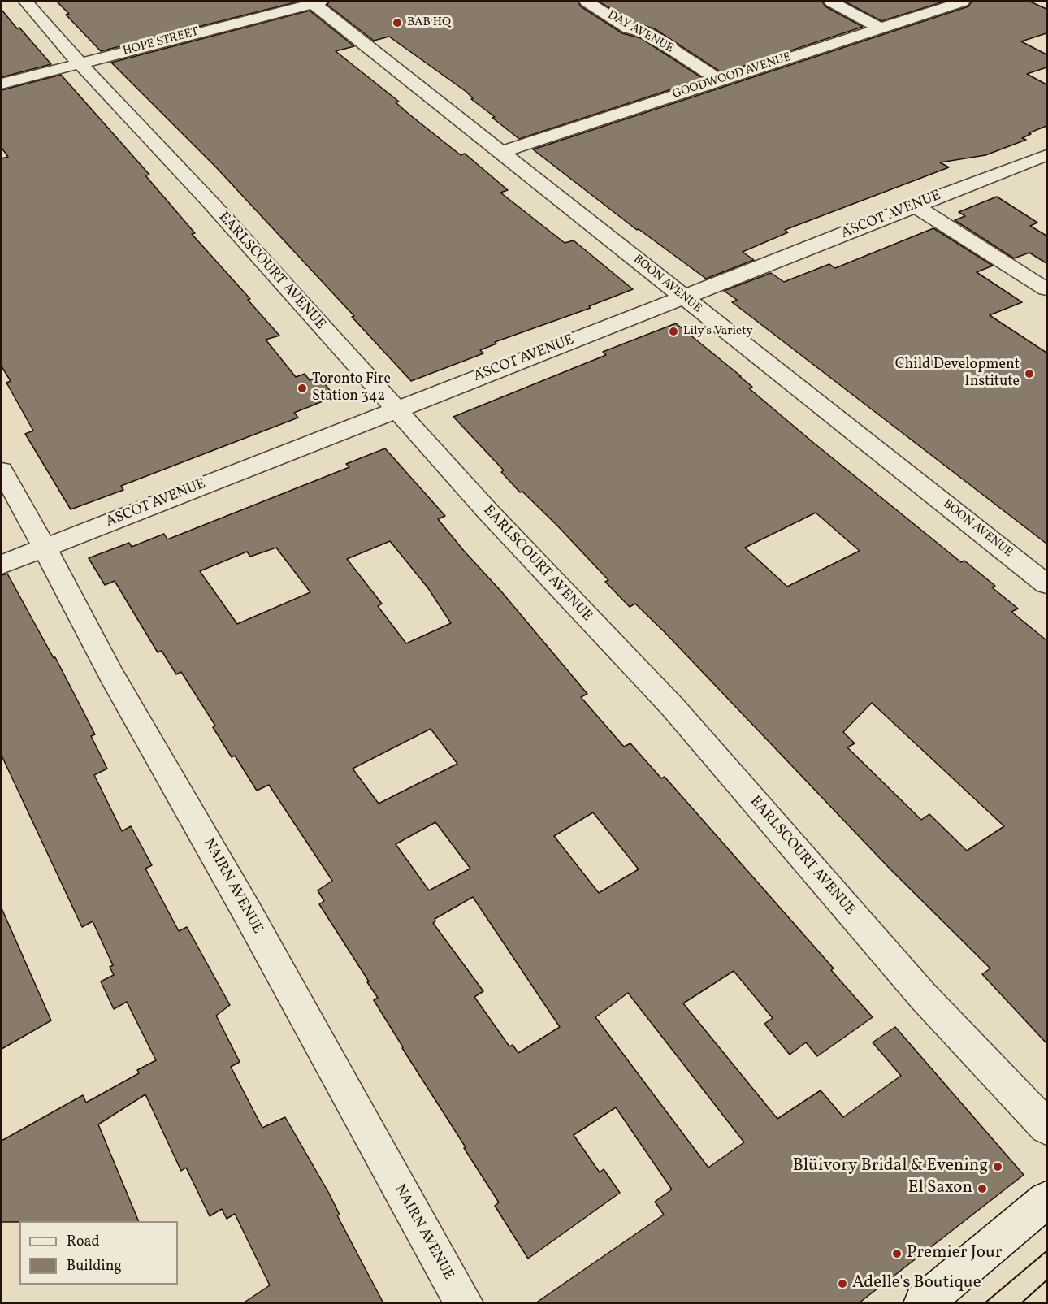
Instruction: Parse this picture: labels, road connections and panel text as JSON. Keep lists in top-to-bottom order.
{
  "streets": {
    "street": [
      "DAY AVENUE",
      "HOPE STREET",
      "GOODWOOD AVENUE",
      "ASCOT AVENUE",
      "EARLSCOURT AVENUE",
      "BOON AVENUE",
      "NAIRN AVENUE"
    ]
  },
  "crossings": [
    ["DAY AVENUE", "GOODWOOD AVENUE"],
    ["HOPE STREET", "EARLSCOURT AVENUE"],
    ["HOPE STREET", "BOON AVENUE"],
    ["GOODWOOD AVENUE", "BOON AVENUE"],
    ["ASCOT AVENUE", "EARLSCOURT AVENUE"],
    ["ASCOT AVENUE", "BOON AVENUE"],
    ["ASCOT AVENUE", "NAIRN AVENUE"]
  ],
  "places": [
    "BAB HQ",
    "Lily's Variety",
    "Child Development Institute",
    "Toronto Fire Station 342",
    "Blüivory Bridal & Evening",
    "El Saxon",
    "Premier Jour",
    "Adelle's Boutique"
  ],
  "legend": ["Road", "Building"]
}
